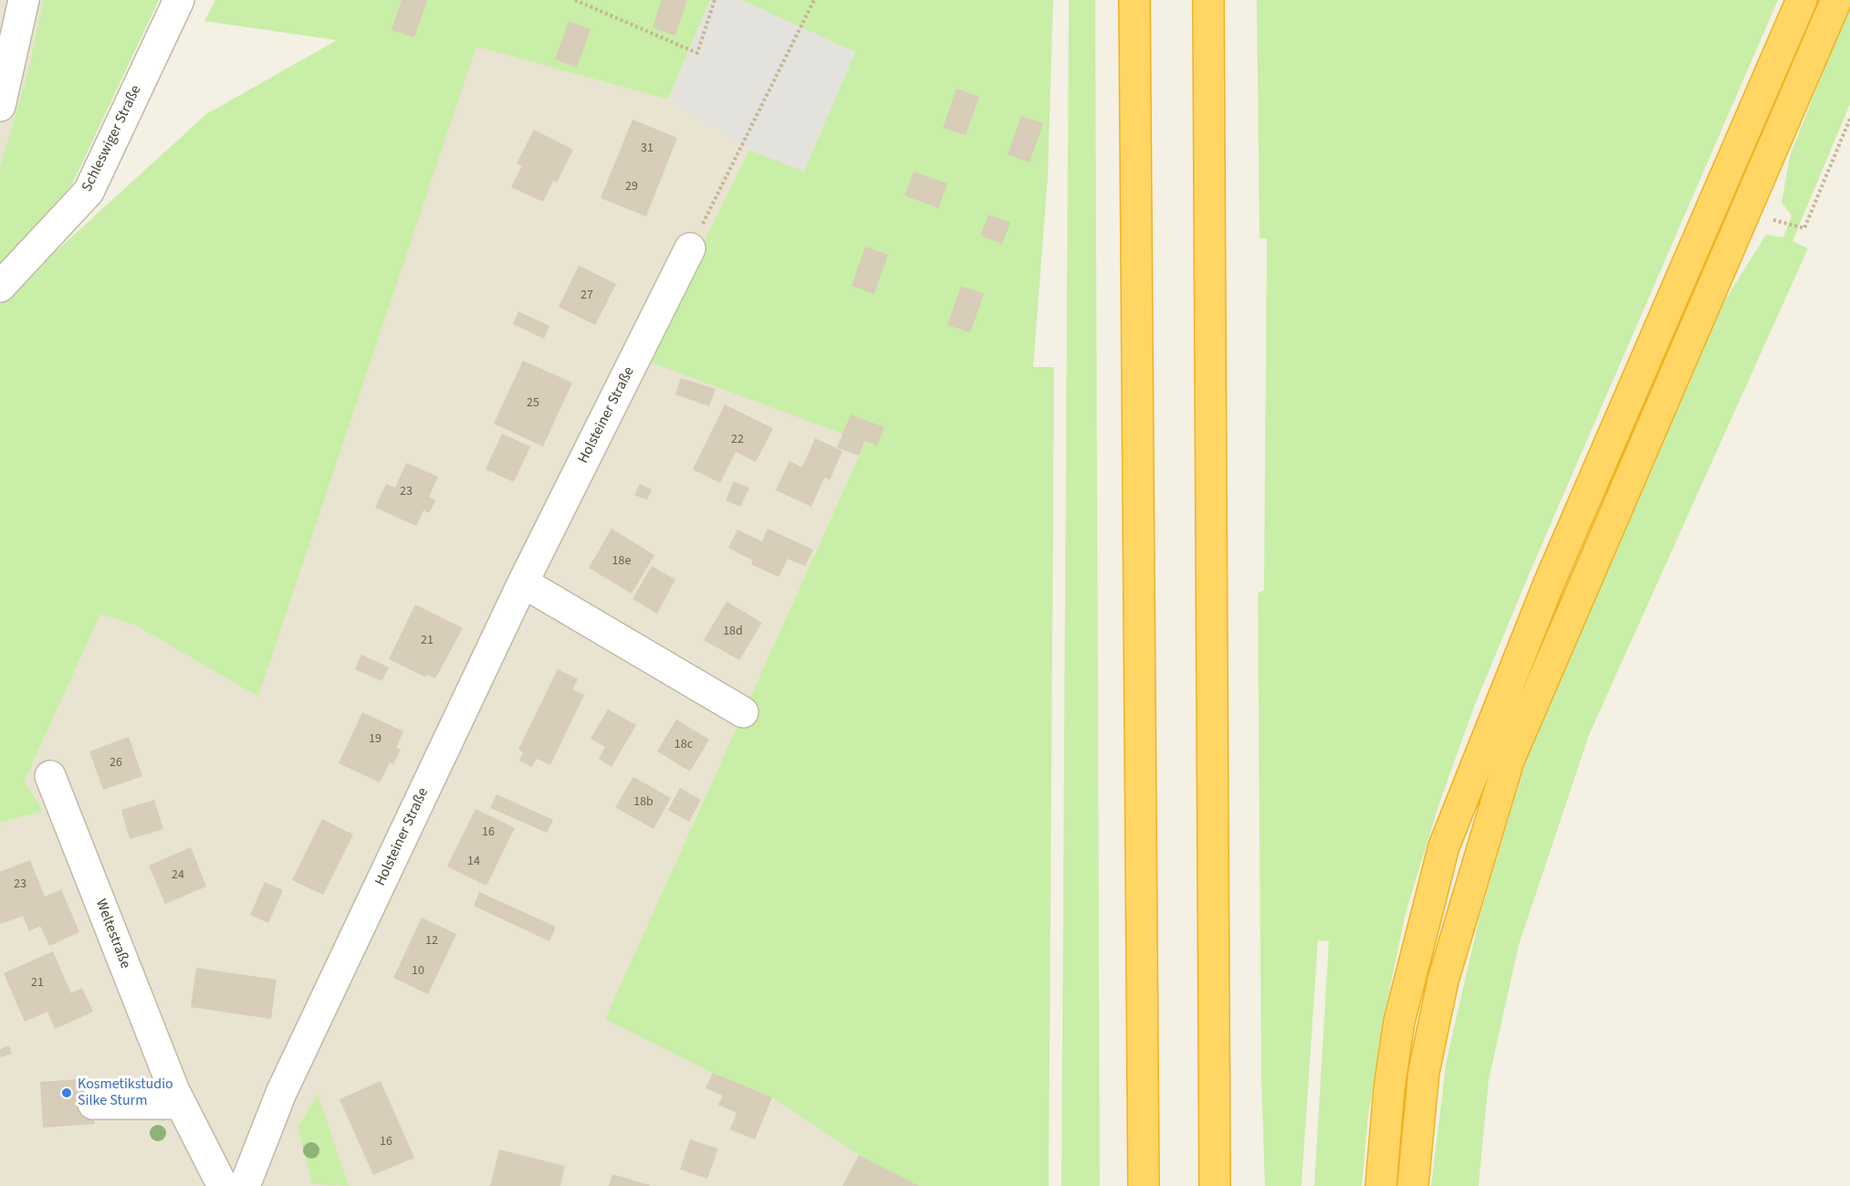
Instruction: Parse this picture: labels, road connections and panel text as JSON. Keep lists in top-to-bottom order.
{
  "streets": {
    "street": ["Schleswiger Straße", "Holsteiner Straße", "Weltestraße"]
  },
  "places": ["Kosmetikstudio Silke Sturm"],
  "house_numbers": [
    "31",
    "29",
    "27",
    "25",
    "22",
    "23",
    "18e",
    "18d",
    "21",
    "19",
    "18c",
    "26",
    "18b",
    "16",
    "14",
    "24",
    "23",
    "12",
    "10",
    "21",
    "16"
  ]
}
